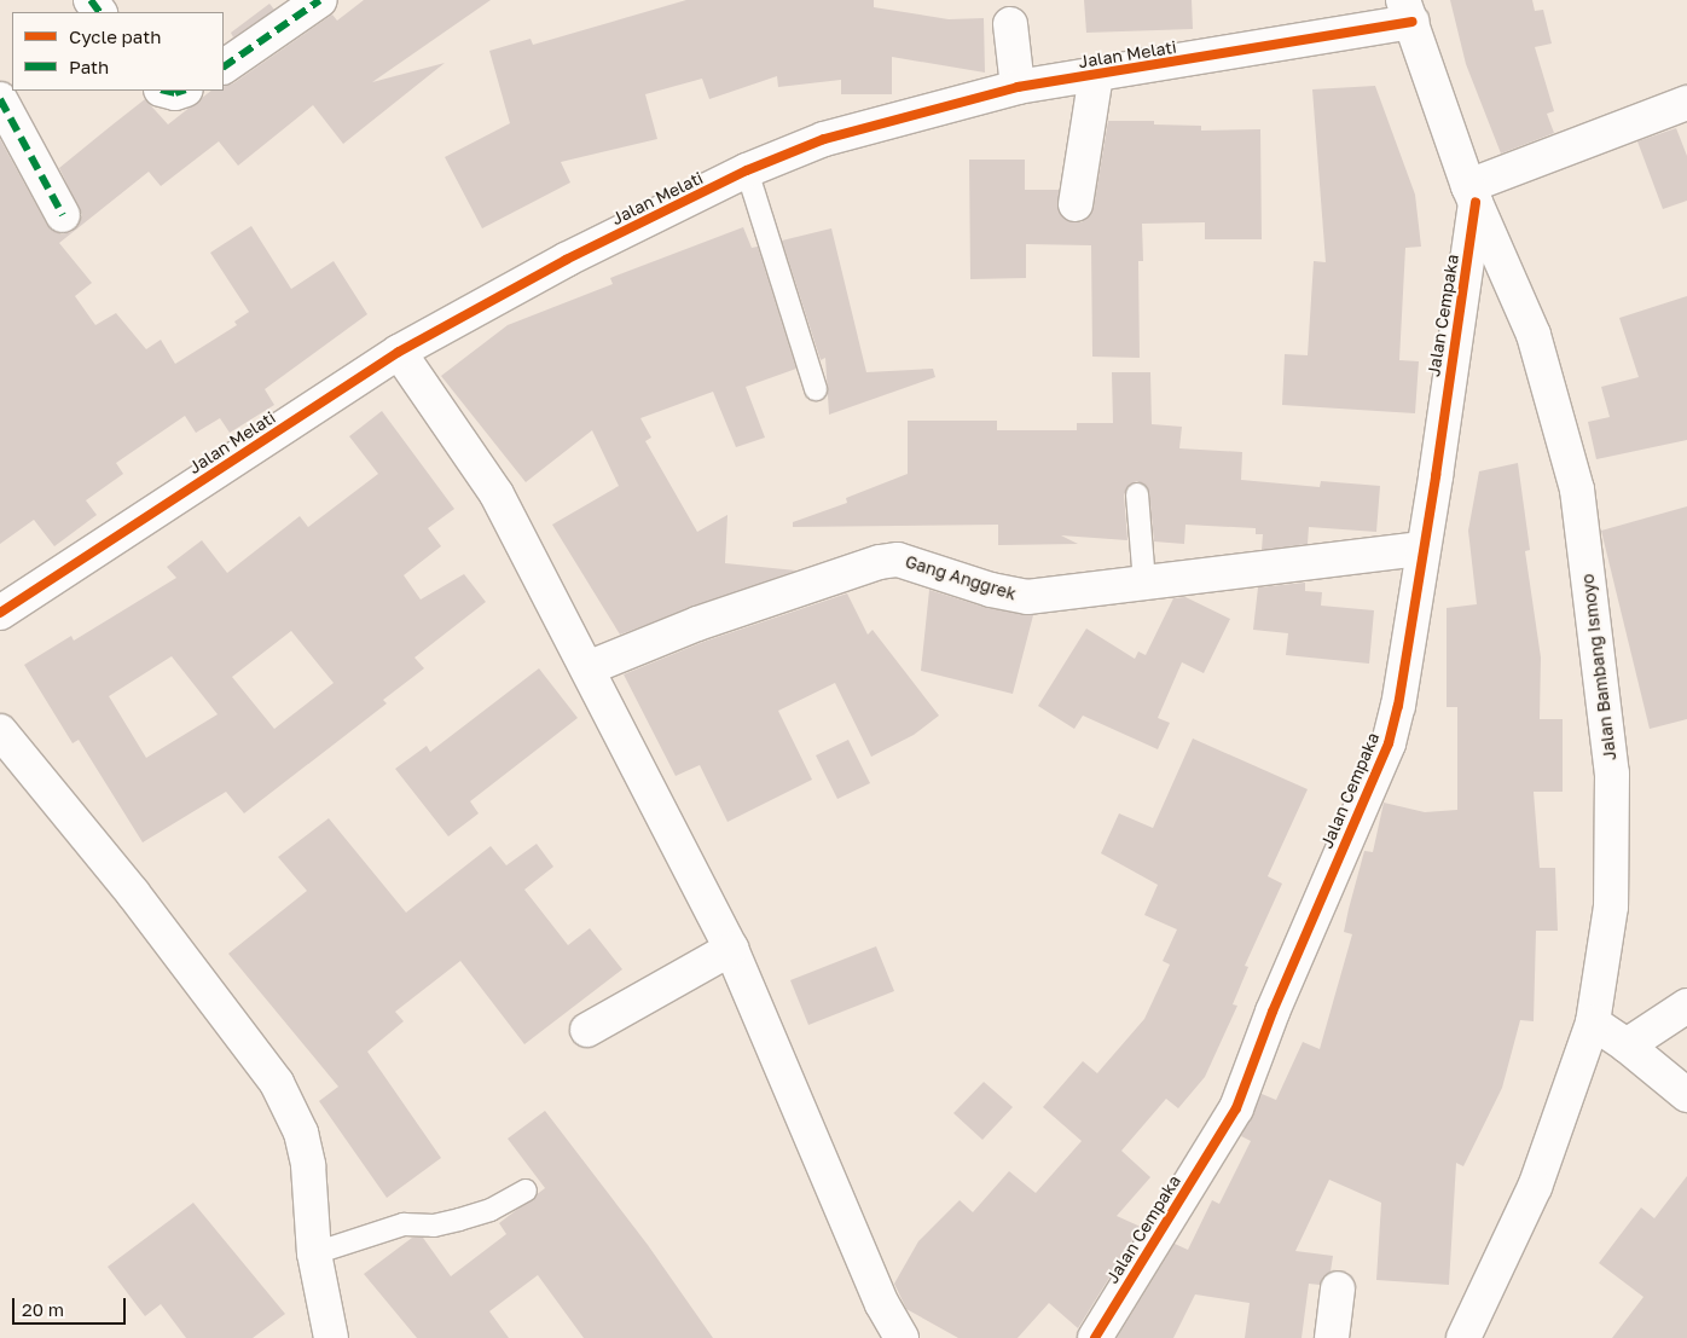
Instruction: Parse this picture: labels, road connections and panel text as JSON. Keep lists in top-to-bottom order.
{
  "streets": {
    "street": [
      "Jalan Melati",
      "Jalan Cempaka",
      "Gang Anggrek",
      "Jalan Bambang Ismoyo"
    ]
  },
  "crossings": [
    ["Jalan Melati", "Jalan Bambang Ismoyo"],
    ["Jalan Cempaka", "Gang Anggrek"],
    ["Jalan Cempaka", "Jalan Bambang Ismoyo"]
  ],
  "legend": ["Cycle path", "Path"],
  "scale_bar": "20 m"
}
